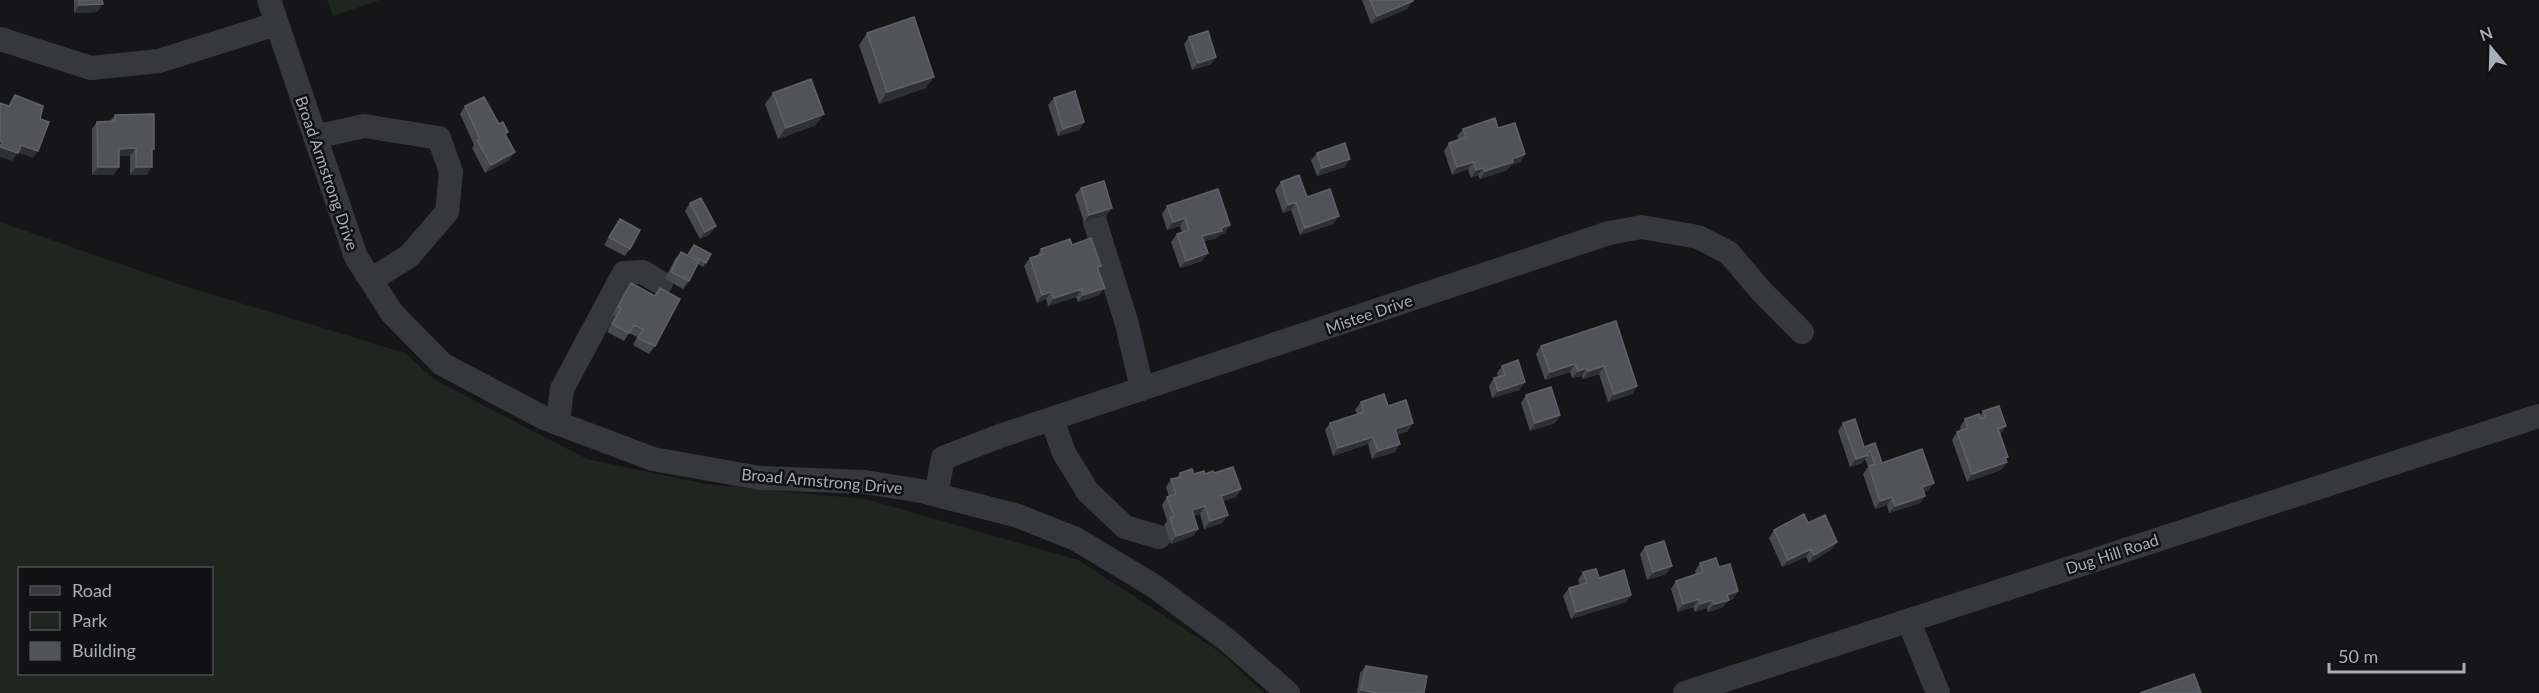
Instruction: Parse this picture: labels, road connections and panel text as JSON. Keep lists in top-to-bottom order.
{
  "streets": {
    "street": ["Broad Armstrong Drive", "Mistee Drive", "Dug Hill Road"]
  },
  "crossings": [
    ["Broad Armstrong Drive", "Mistee Drive"]
  ],
  "legend": ["Road", "Park", "Building"],
  "scale_bar": "50 m",
  "north": "top"
}
